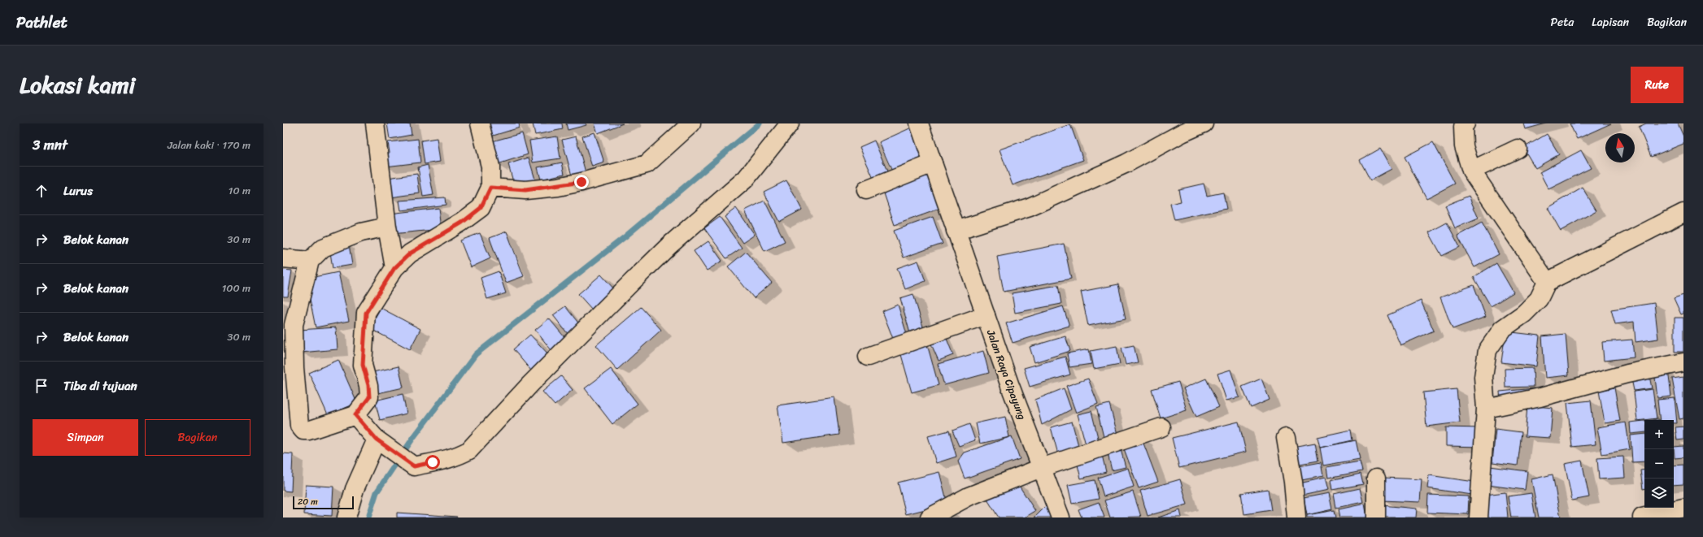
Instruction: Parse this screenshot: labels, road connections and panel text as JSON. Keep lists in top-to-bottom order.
{
  "streets": {
    "street": ["Jalan Raya Cipayung"]
  },
  "scale_bar": "20 m",
  "north": "top",
  "page": {
    "header": "Pathlet",
    "nav": ["Peta", "Lapisan", "Bagikan"],
    "title": "Lokasi kami",
    "buttons": [
      "Rute",
      ["Simpan", "Bagikan"]
    ],
    "heading": ["3 mnt", "Jalan kaki · 170 m"],
    "list": [
      ["Lurus", "10 m"],
      ["Belok kanan", "30 m"],
      ["Belok kanan", "100 m"],
      ["Belok kanan", "30 m"],
      "Tiba di tujuan"
    ],
    "map_buttons": ["+", "−"],
    "scale": "20 m"
  }
}
